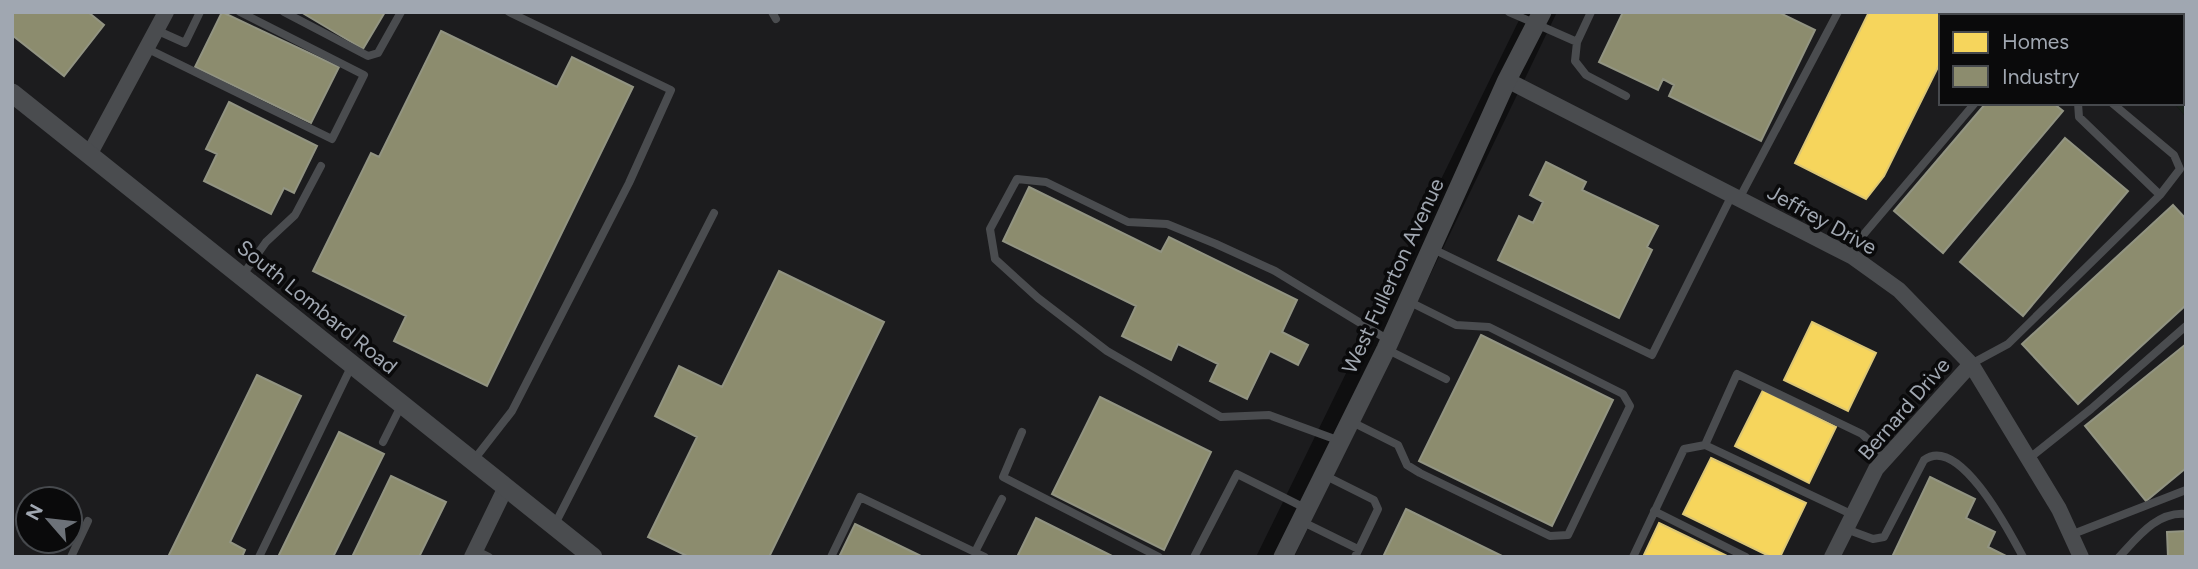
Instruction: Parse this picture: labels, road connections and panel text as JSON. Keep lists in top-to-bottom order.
{
  "streets": {
    "street": [
      "Jeffrey Drive",
      "West Fullerton Avenue",
      "South Lombard Road",
      "Bernard Drive"
    ]
  },
  "crossings": [
    ["Jeffrey Drive", "West Fullerton Avenue"],
    ["Jeffrey Drive", "Bernard Drive"]
  ],
  "legend": ["Homes", "Industry"],
  "north": "top left"
}
